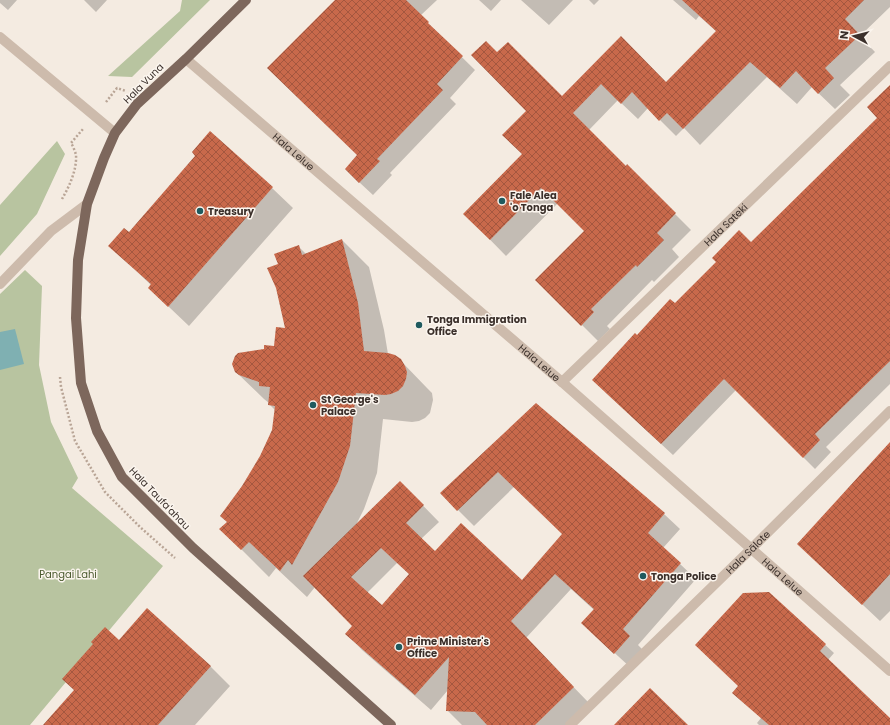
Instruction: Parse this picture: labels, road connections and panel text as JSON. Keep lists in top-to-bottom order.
{
  "streets": {
    "main road": ["Hala Vuna", "Hala Taufa'ahau"],
    "street": ["Hala Lelue", "Hala Sateki", "Hala Sālote"]
  },
  "crossings": [
    ["Hala Vuna", "Hala Lelue"],
    ["Hala Vuna", "Hala Taufa'ahau"],
    ["Hala Lelue", "Hala Sateki"],
    ["Hala Lelue", "Hala Sālote"]
  ],
  "parks": ["Pangai Lahi"],
  "places": [
    "Fale Alea 'o Tonga",
    "Treasury",
    "Tonga Immigration Office",
    "St George's Palace",
    "Tonga Police",
    "Prime Minister's Office"
  ],
  "north": "left"
}
